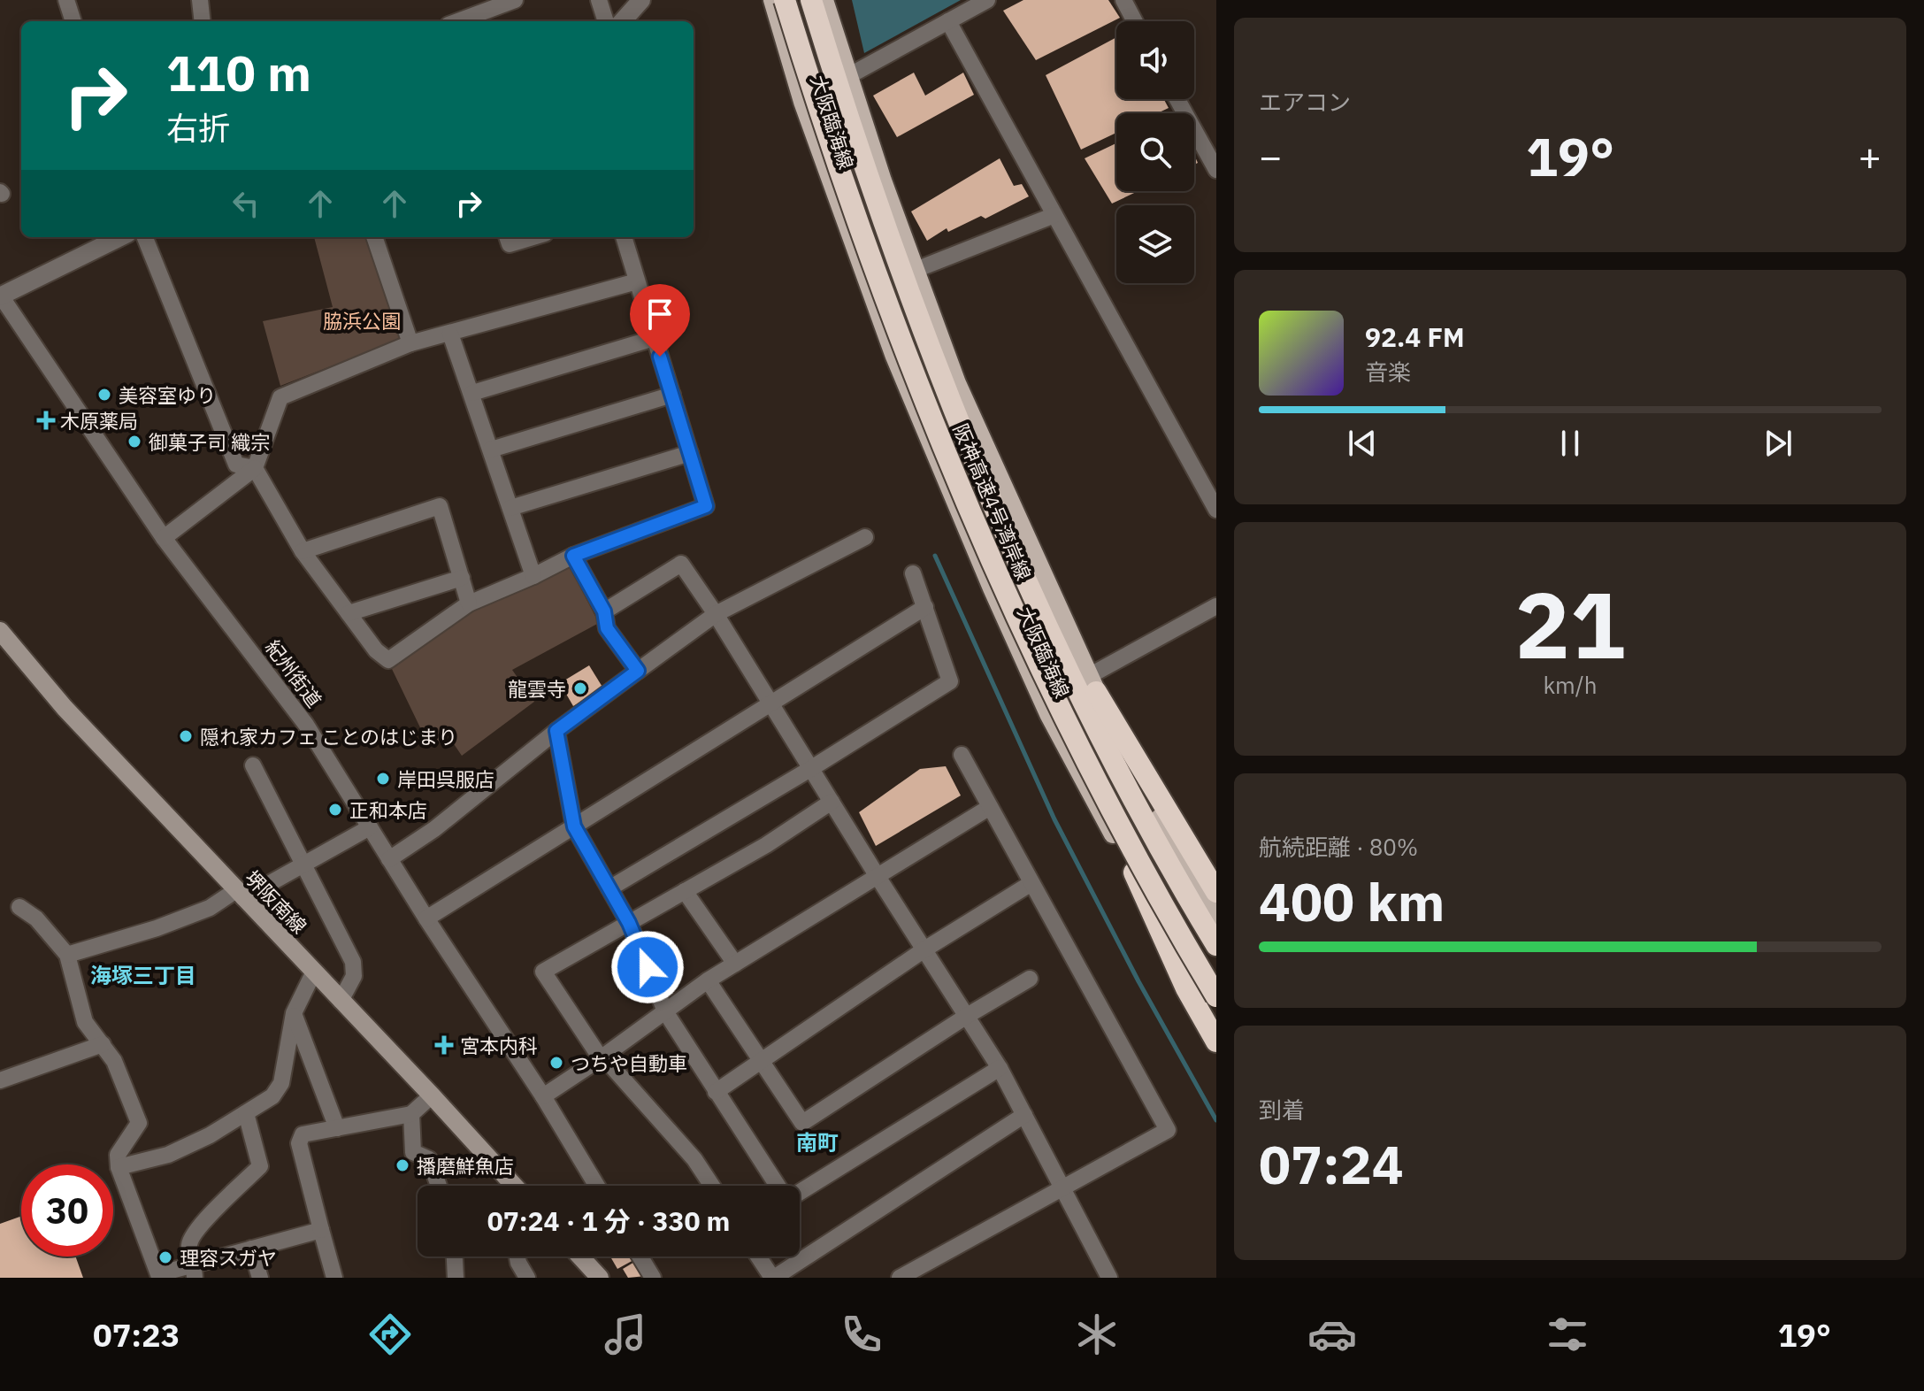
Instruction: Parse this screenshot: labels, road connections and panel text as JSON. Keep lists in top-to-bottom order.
{
  "streets": {
    "highway": ["阪神高速4号湾岸線"],
    "main road": ["大阪臨海線", "堺阪南線"],
    "street": ["紀州街道"]
  },
  "crossings": [
    ["大阪臨海線", "阪神高速4号湾岸線"]
  ],
  "districts": ["海塚三丁目", "南町"],
  "parks": ["脇浜公園"],
  "places": {
    "other": [
      "美容室ゆり",
      "御菓子司 織宗",
      "龍雲寺",
      "隠れ家カフェ ことのはじまり",
      "岸田呉服店",
      "正和本店",
      "つちや自動車",
      "播磨鮮魚店",
      "理容スガヤ"
    ],
    "health": ["木原薬局", "宮本内科"]
  },
  "page": {
    "tile": [
      "エアコン",
      ["21", "km/h"],
      ["航続距離 · 80%", "400 km"],
      ["到着", "07:24"]
    ],
    "turn": ["110 m", "右折"],
    "heat": ["−", "19°", "+"],
    "song": ["92.4 FM", "音楽"],
    "limit": "30",
    "trip": "07:24 · 1 分 · 330 m",
    "tabs": ["07:23", "19°"]
  }
}
